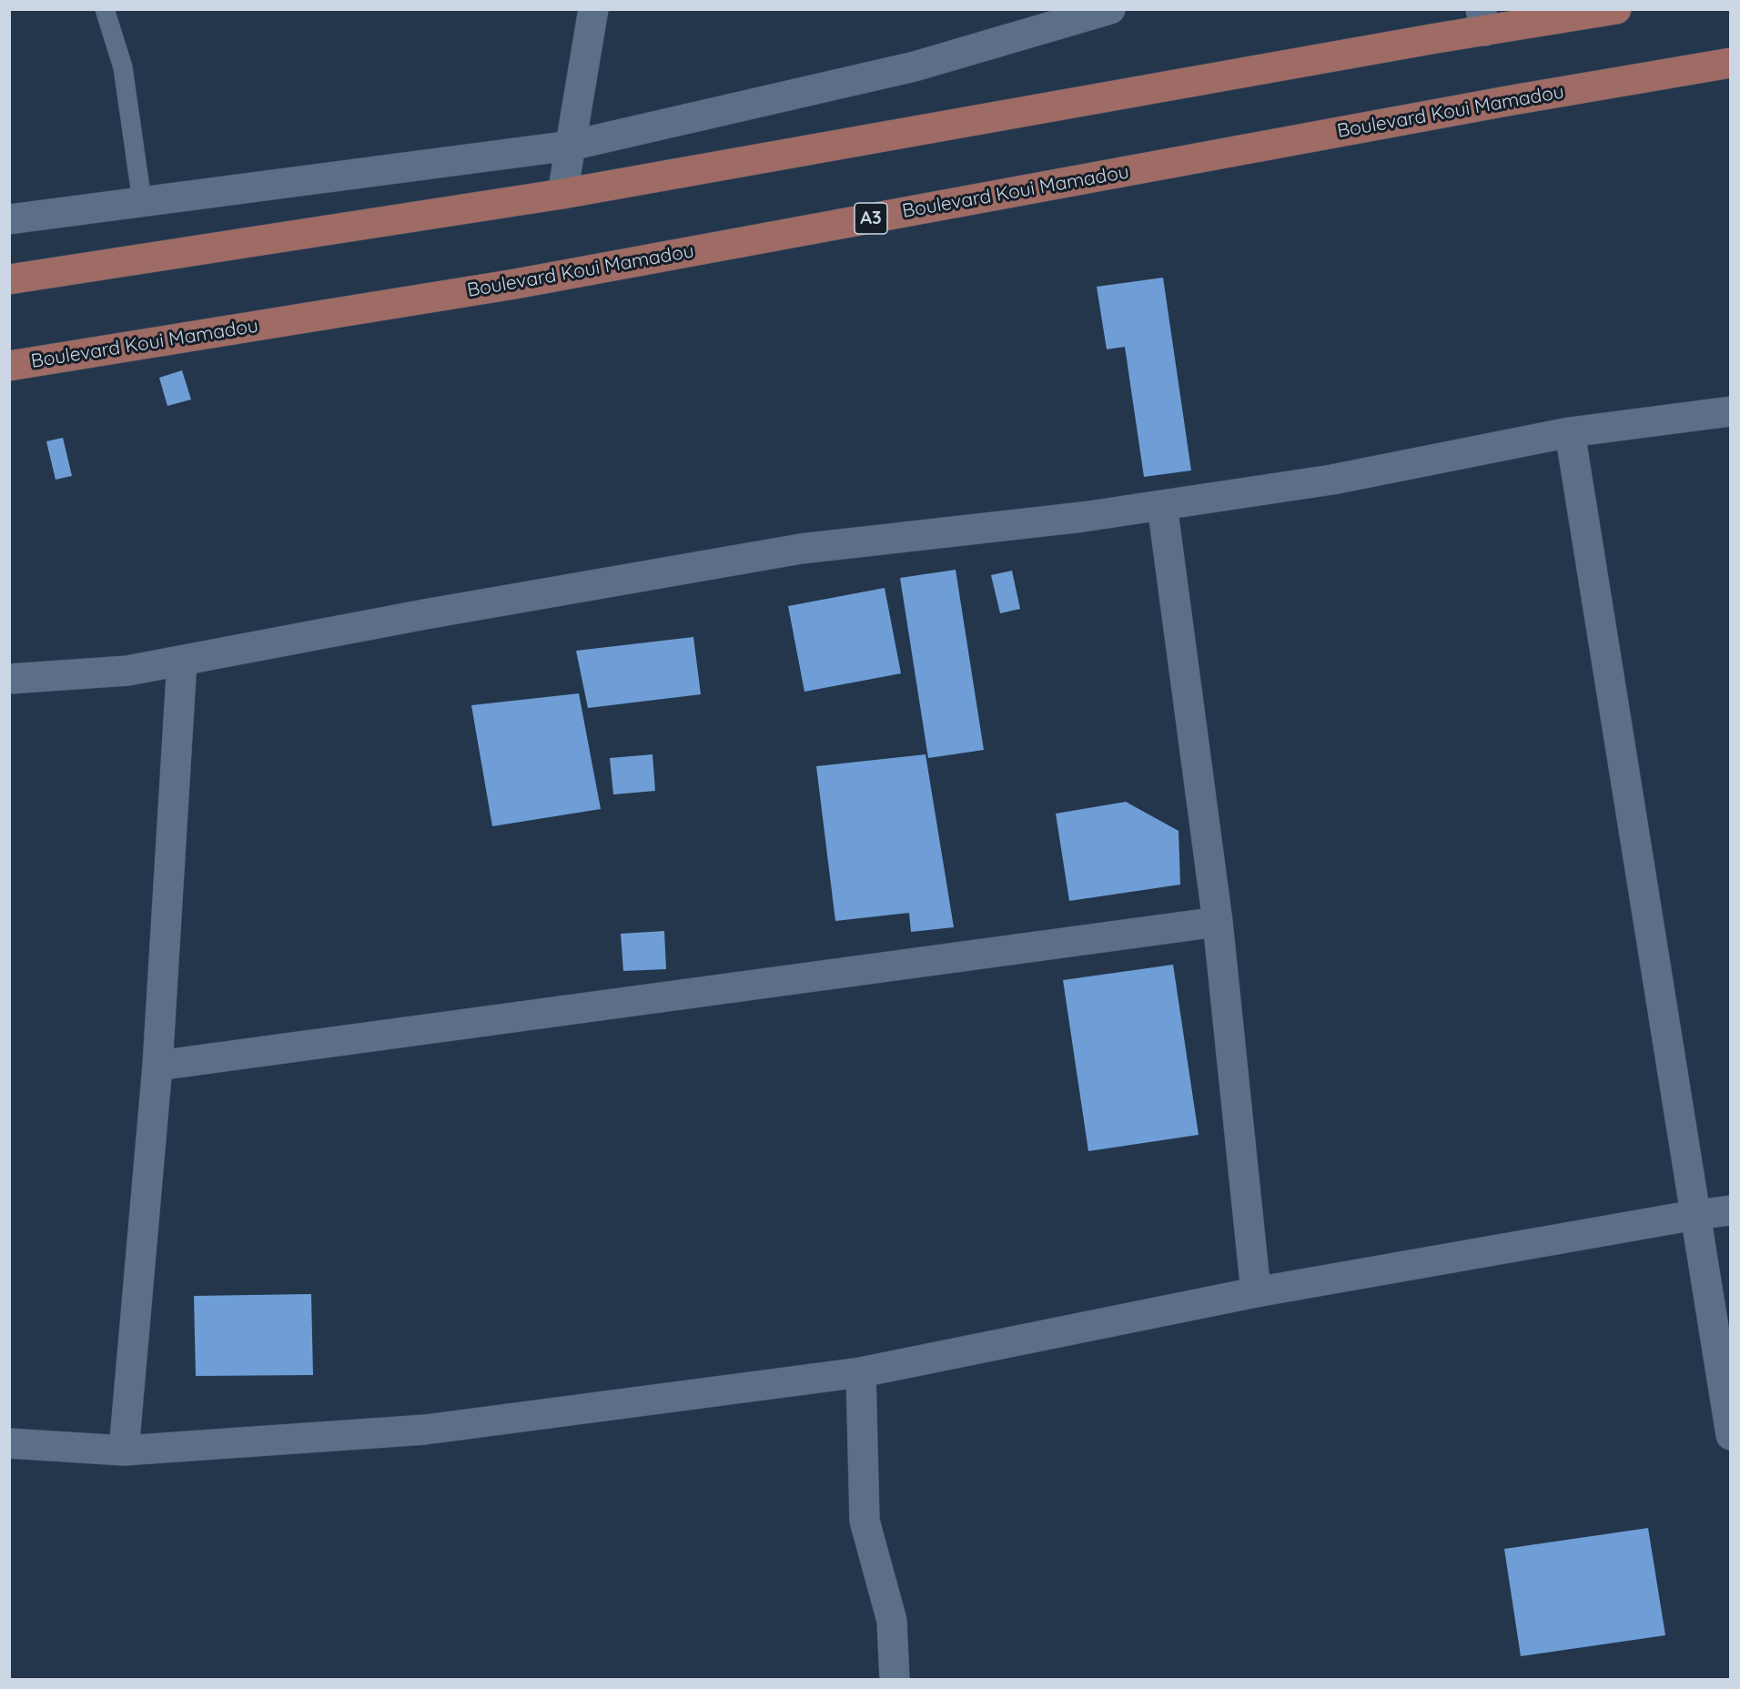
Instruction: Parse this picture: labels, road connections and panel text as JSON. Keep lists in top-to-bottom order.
{
  "streets": {
    "main road": ["Boulevard Koui Mamadou", "A3"]
  }
}
